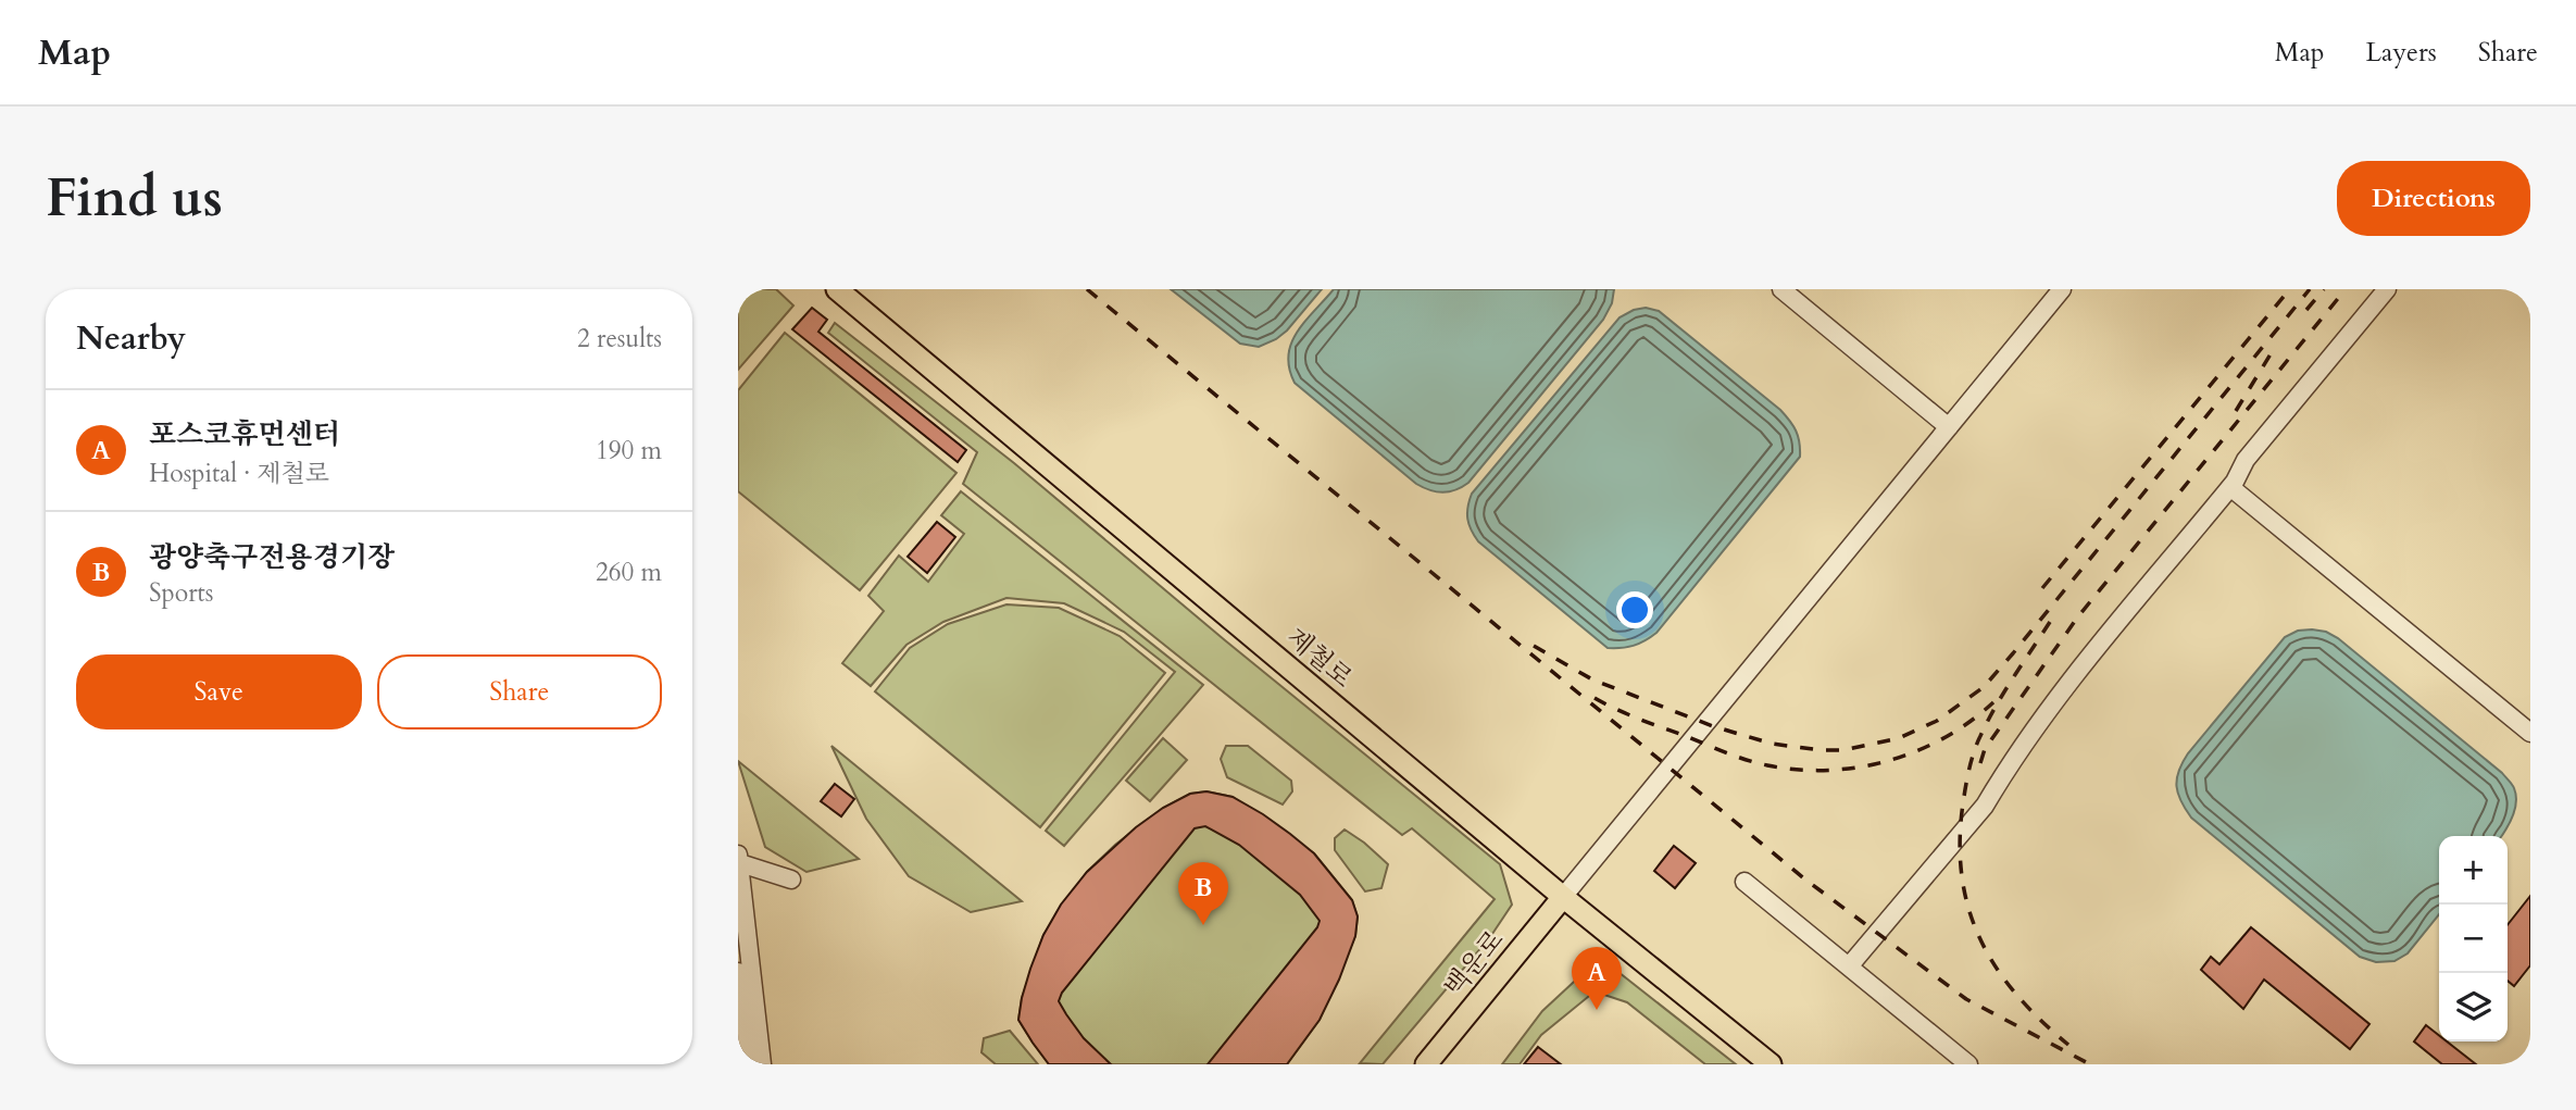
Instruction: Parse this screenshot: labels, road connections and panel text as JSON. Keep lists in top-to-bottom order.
{
  "streets": {
    "main road": ["제철로", "백운로"]
  },
  "crossings": [
    ["제철로", "백운로"]
  ],
  "page": {
    "header": "Map",
    "nav": ["Map", "Layers", "Share"],
    "buttons": [
      "Directions",
      ["Save", "Share"]
    ],
    "title": "Find us",
    "heading": ["Nearby", "2 results"],
    "list": [
      {
        "mark": "A",
        "name": "포스코휴먼센터",
        "note": "Hospital · 제철로",
        "value": "190 m"
      },
      {
        "mark": "B",
        "name": "광양축구전용경기장",
        "note": "Sports",
        "value": "260 m"
      }
    ],
    "map_buttons": ["+", "−"],
    "pins": ["B", "A"]
  }
}
